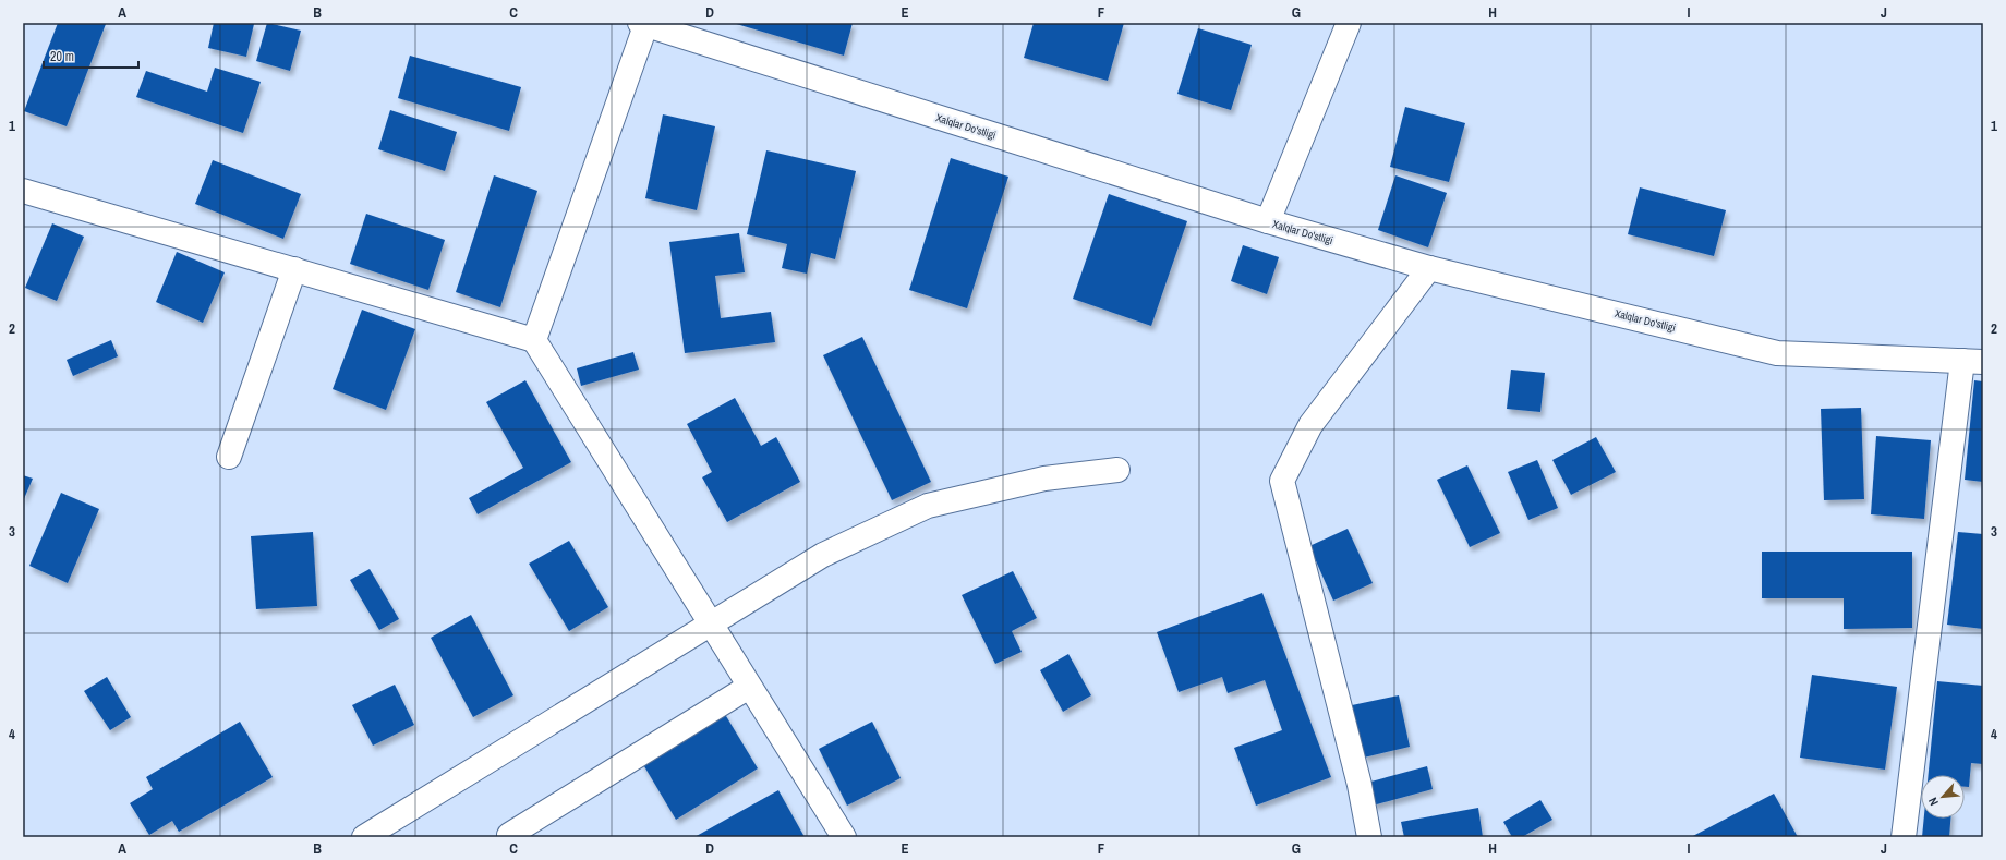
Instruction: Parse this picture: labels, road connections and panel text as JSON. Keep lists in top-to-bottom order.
{
  "streets": {
    "street": ["Xalqlar Do'stligi"]
  },
  "scale_bar": "20 m",
  "north": "bottom left",
  "grid": {
    "columns": [
      "A",
      "B",
      "C",
      "D",
      "E",
      "F",
      "G",
      "H",
      "I",
      "J"
    ],
    "rows": [
      "1",
      "2",
      "3",
      "4"
    ]
  }
}
